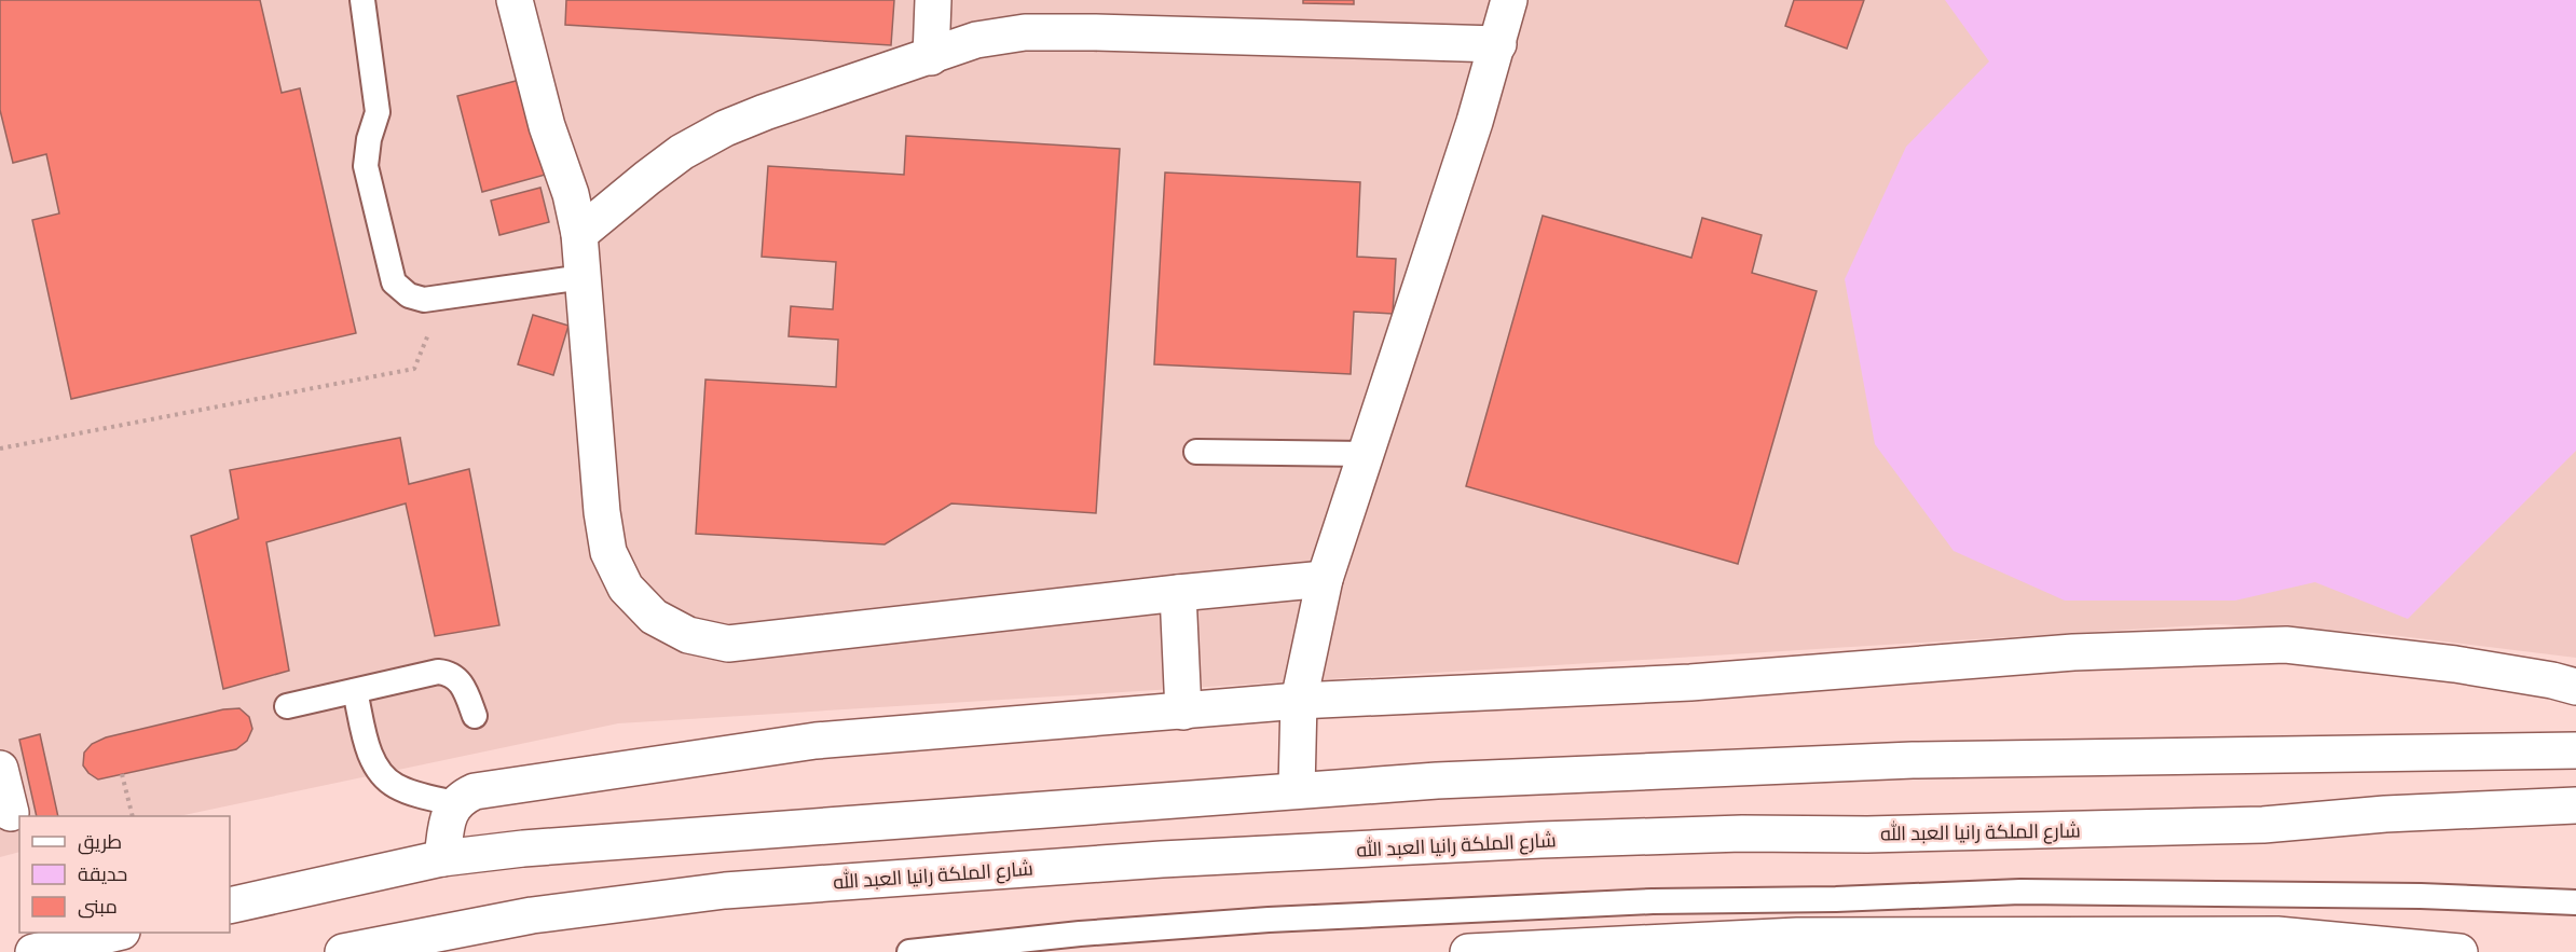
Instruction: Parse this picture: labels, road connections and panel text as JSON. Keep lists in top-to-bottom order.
{
  "streets": {
    "street": ["شارع الملكة رانيا العبد الله"]
  },
  "legend": ["طريق", "حديقة", "مبنى"]
}
